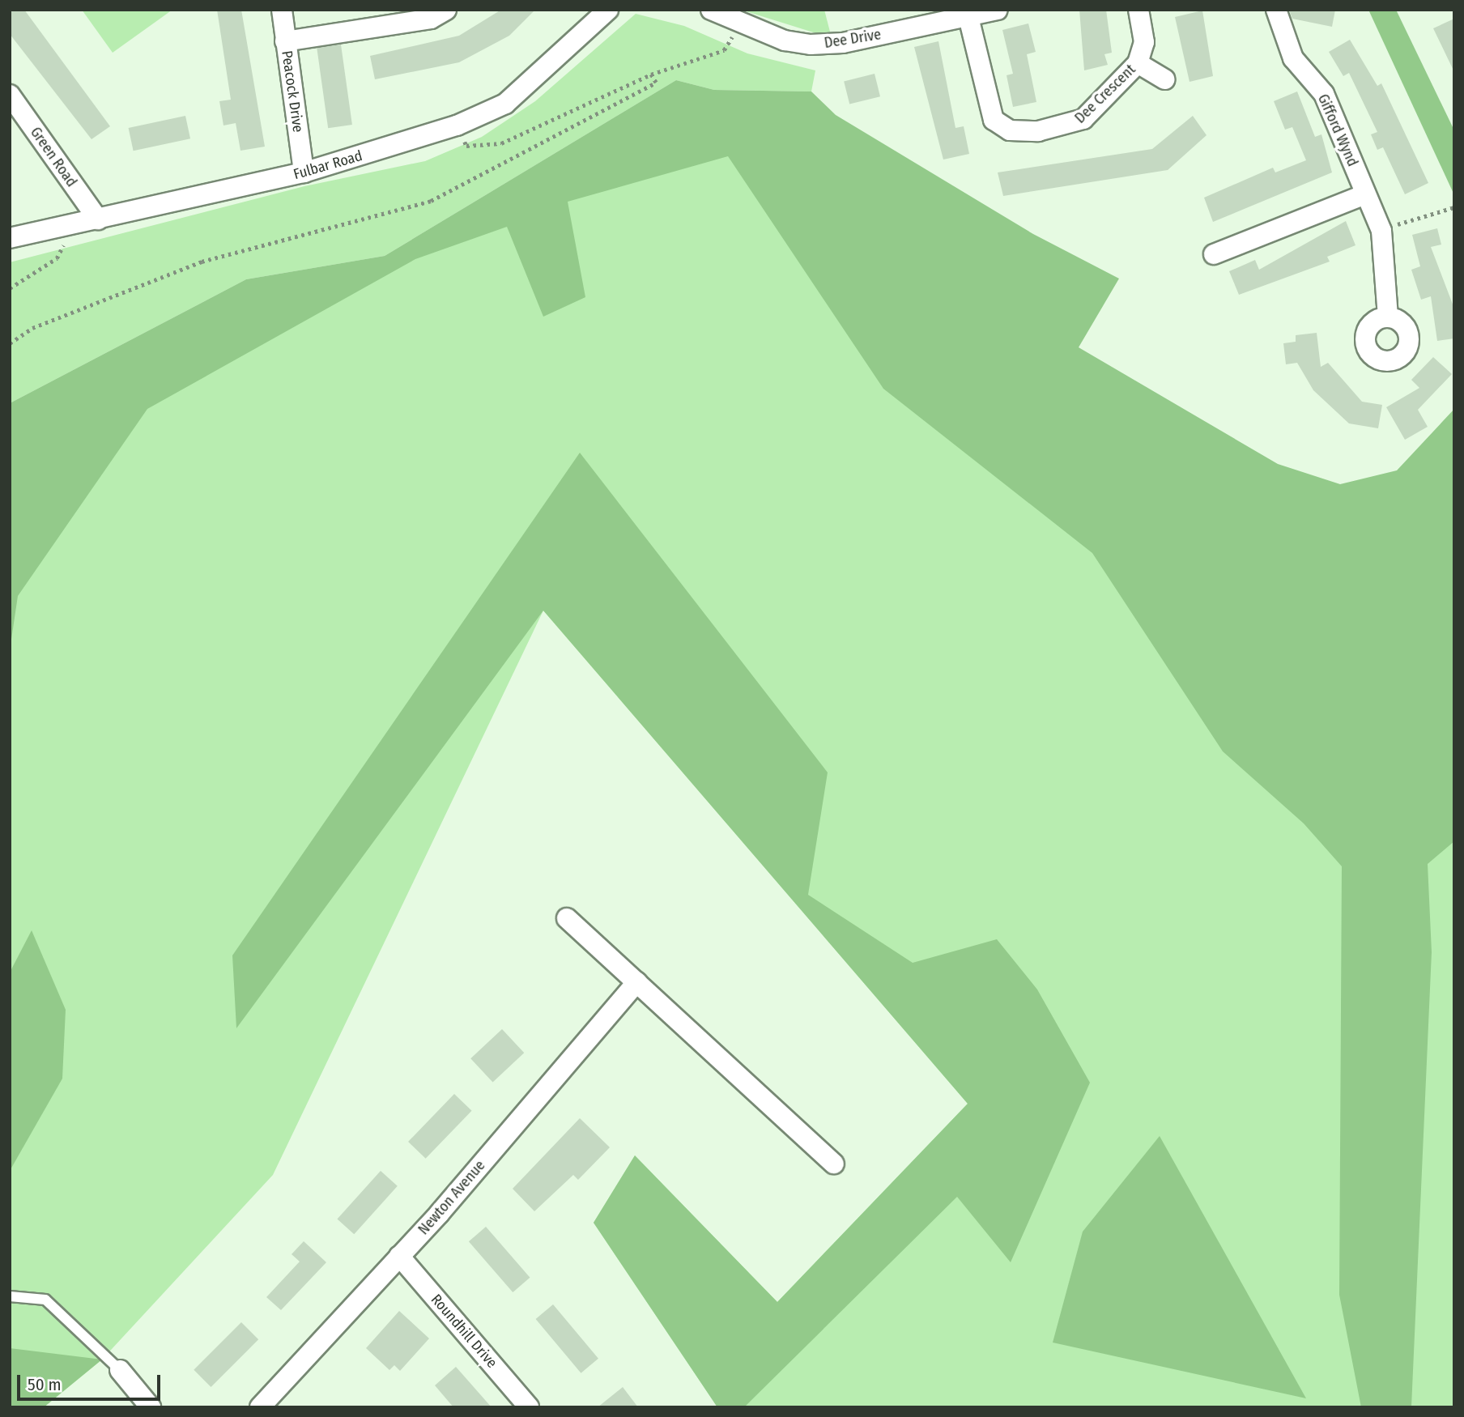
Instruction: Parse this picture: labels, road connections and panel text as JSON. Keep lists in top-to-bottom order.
{
  "streets": {
    "street": [
      "Dee Drive",
      "Peacock Drive",
      "Dee Crescent",
      "Gifford Wynd",
      "Green Road",
      "Fulbar Road",
      "Newton Avenue",
      "Roundhill Drive"
    ]
  },
  "crossings": [
    ["Dee Drive", "Dee Crescent"],
    ["Peacock Drive", "Fulbar Road"],
    ["Green Road", "Fulbar Road"],
    ["Newton Avenue", "Roundhill Drive"]
  ],
  "scale_bar": "50 m"
}
